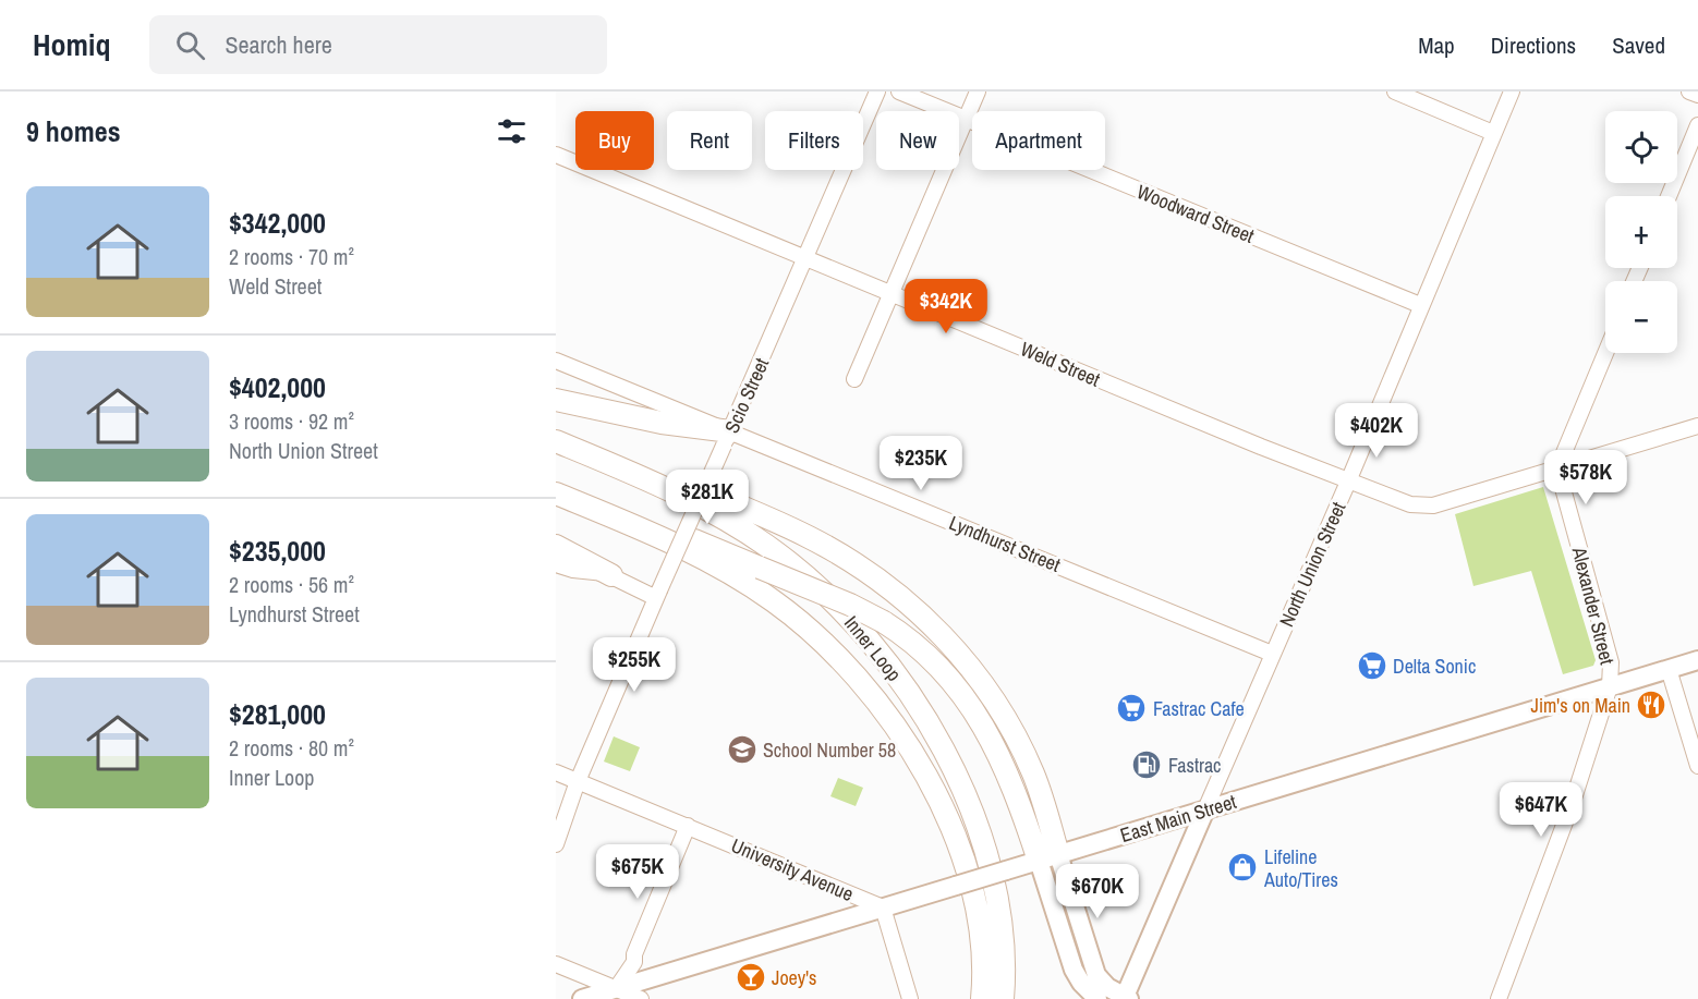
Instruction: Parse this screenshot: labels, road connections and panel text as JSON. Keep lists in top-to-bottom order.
{
  "streets": {
    "highway": ["Inner Loop"],
    "main road": ["North Union Street", "East Main Street"],
    "street": [
      "Woodward Street",
      "Weld Street",
      "Scio Street",
      "Lyndhurst Street",
      "Alexander Street",
      "University Avenue"
    ]
  },
  "crossings": [
    ["Woodward Street", "North Union Street"],
    ["Weld Street", "Scio Street"],
    ["Weld Street", "North Union Street"],
    ["Weld Street", "Alexander Street"],
    ["Scio Street", "Lyndhurst Street"],
    ["Scio Street", "University Avenue"],
    ["Lyndhurst Street", "North Union Street"],
    ["North Union Street", "East Main Street"],
    ["Alexander Street", "East Main Street"],
    ["East Main Street", "University Avenue"]
  ],
  "places": {
    "supermarket": ["Delta Sonic", "Fastrac Cafe"],
    "restaurant": ["Jim's on Main"],
    "school or university": ["School Number 58"],
    "fuel station": ["Fastrac"],
    "shop": ["Lifeline Auto/Tires"],
    "bar": ["Joey's"]
  },
  "page": {
    "header": "Homiq",
    "search": "Search here",
    "nav": ["Map", "Directions", "Saved"],
    "heading": "9 homes",
    "map_buttons": ["+", "−"],
    "chip": [
      "Buy",
      "Rent",
      "Filters",
      "New",
      "Apartment"
    ],
    "list": [
      {
        "name": "$342,000",
        "note": "2 rooms · 70 m² · Weld Street"
      },
      {
        "name": "$402,000",
        "note": "3 rooms · 92 m² · North Union Street"
      },
      {
        "name": "$235,000",
        "note": "2 rooms · 56 m² · Lyndhurst Street"
      },
      {
        "name": "$281,000",
        "note": "2 rooms · 80 m² · Inner Loop"
      }
    ],
    "price": [
      "$342K",
      "$402K",
      "$235K",
      "$578K",
      "$281K",
      "$255K",
      "$647K",
      "$675K",
      "$670K"
    ]
  }
}
